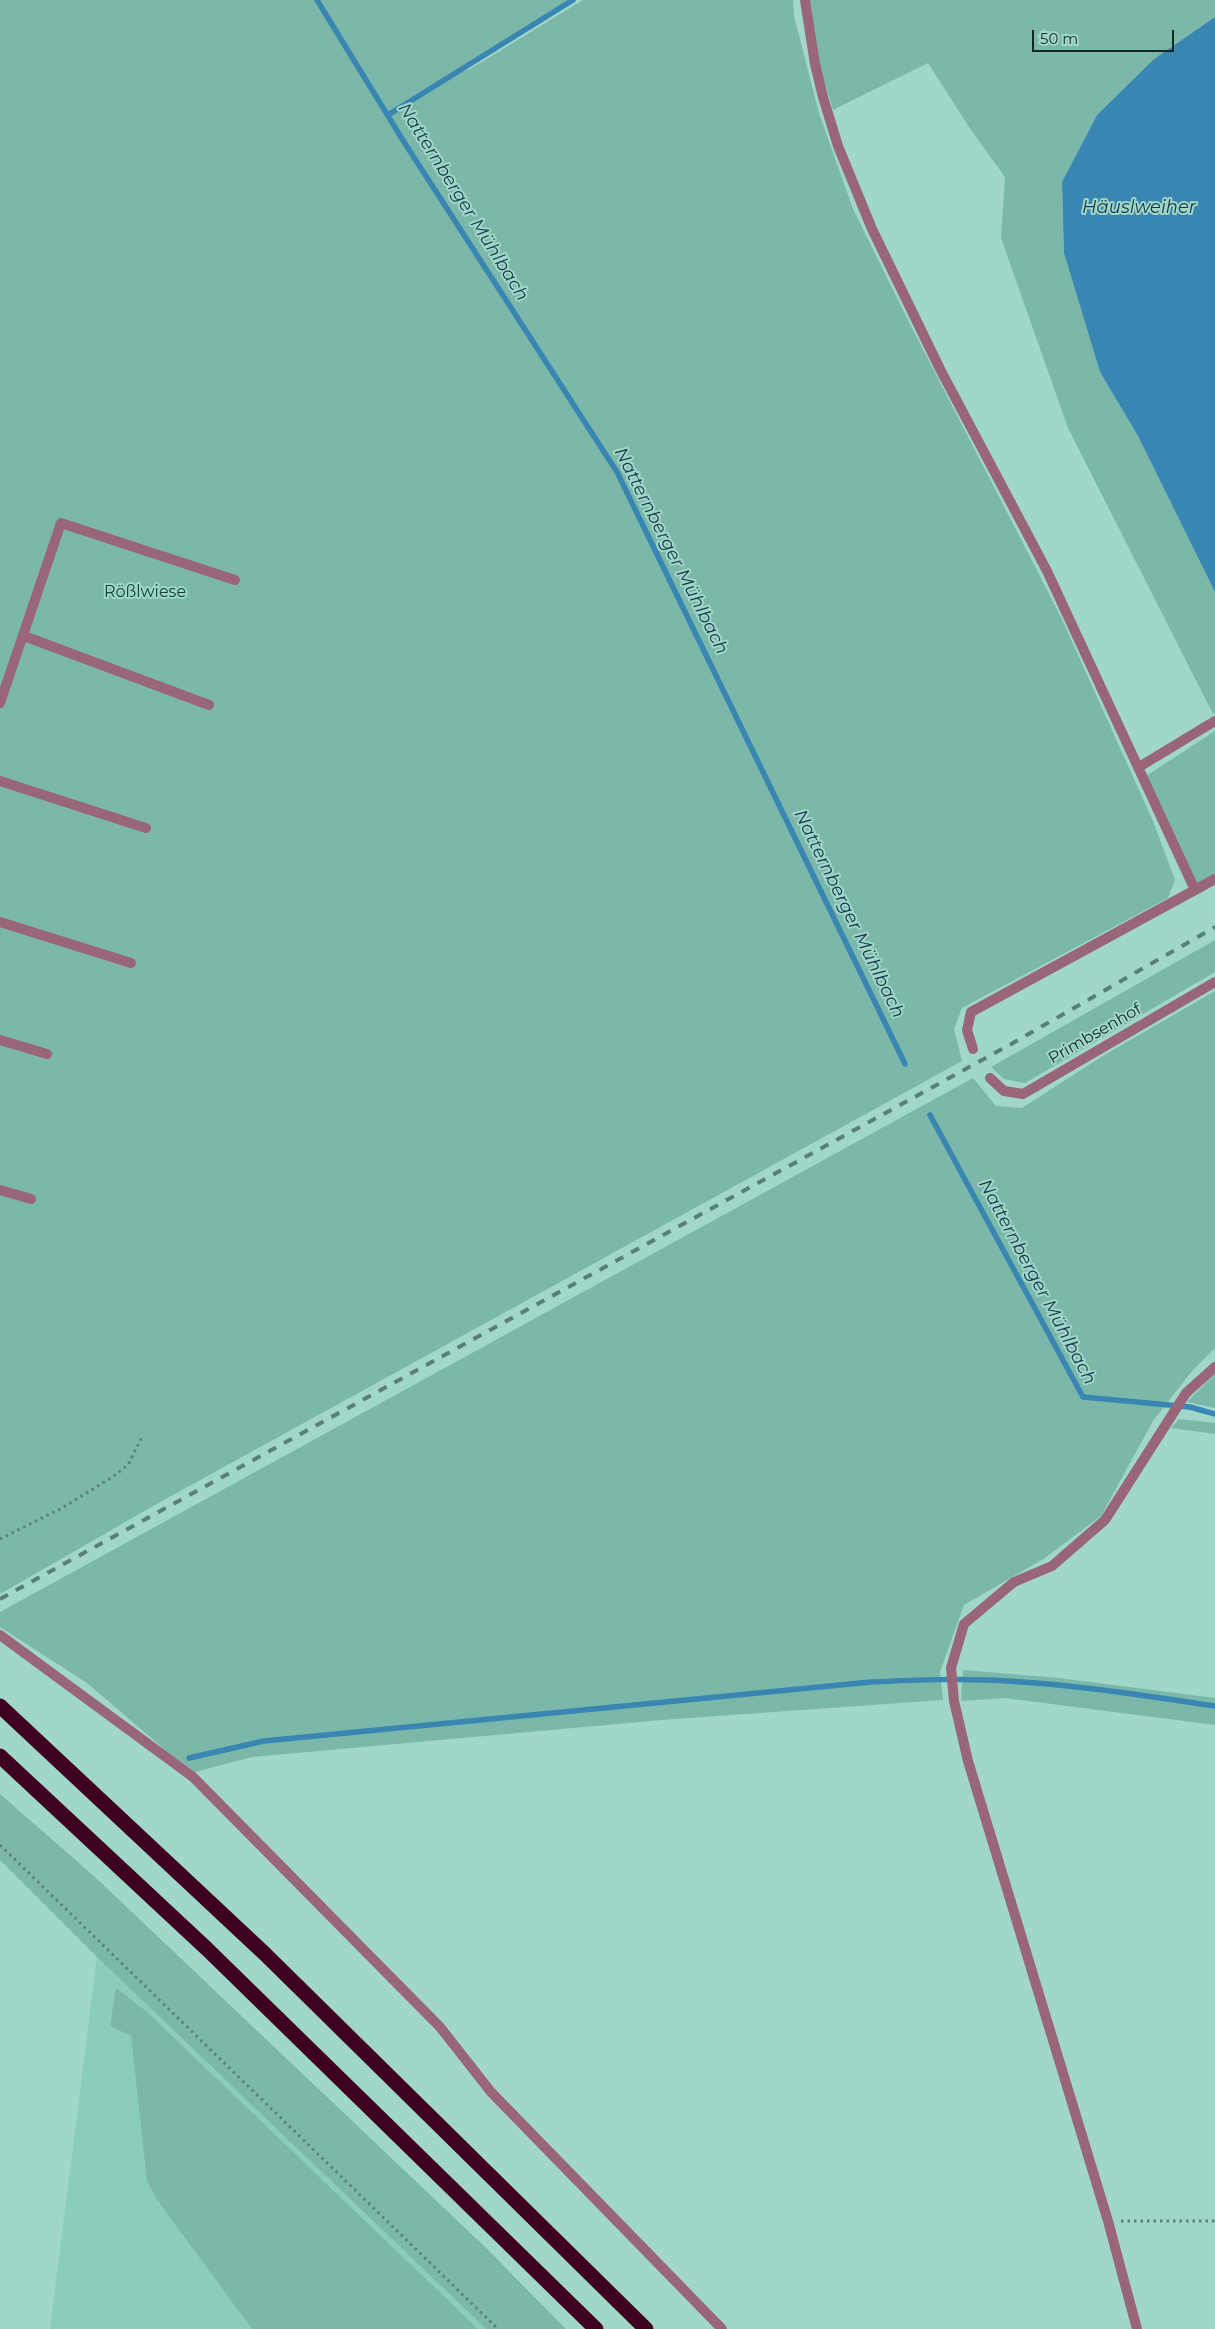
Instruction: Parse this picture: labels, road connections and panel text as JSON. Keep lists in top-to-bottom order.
{
  "streets": {
    "lane": ["Primbsenhof"]
  },
  "water": ["Natternberger Mühlbach", "Häuslweiher"],
  "parks": ["Rößlwiese"],
  "scale_bar": "50 m"
}
